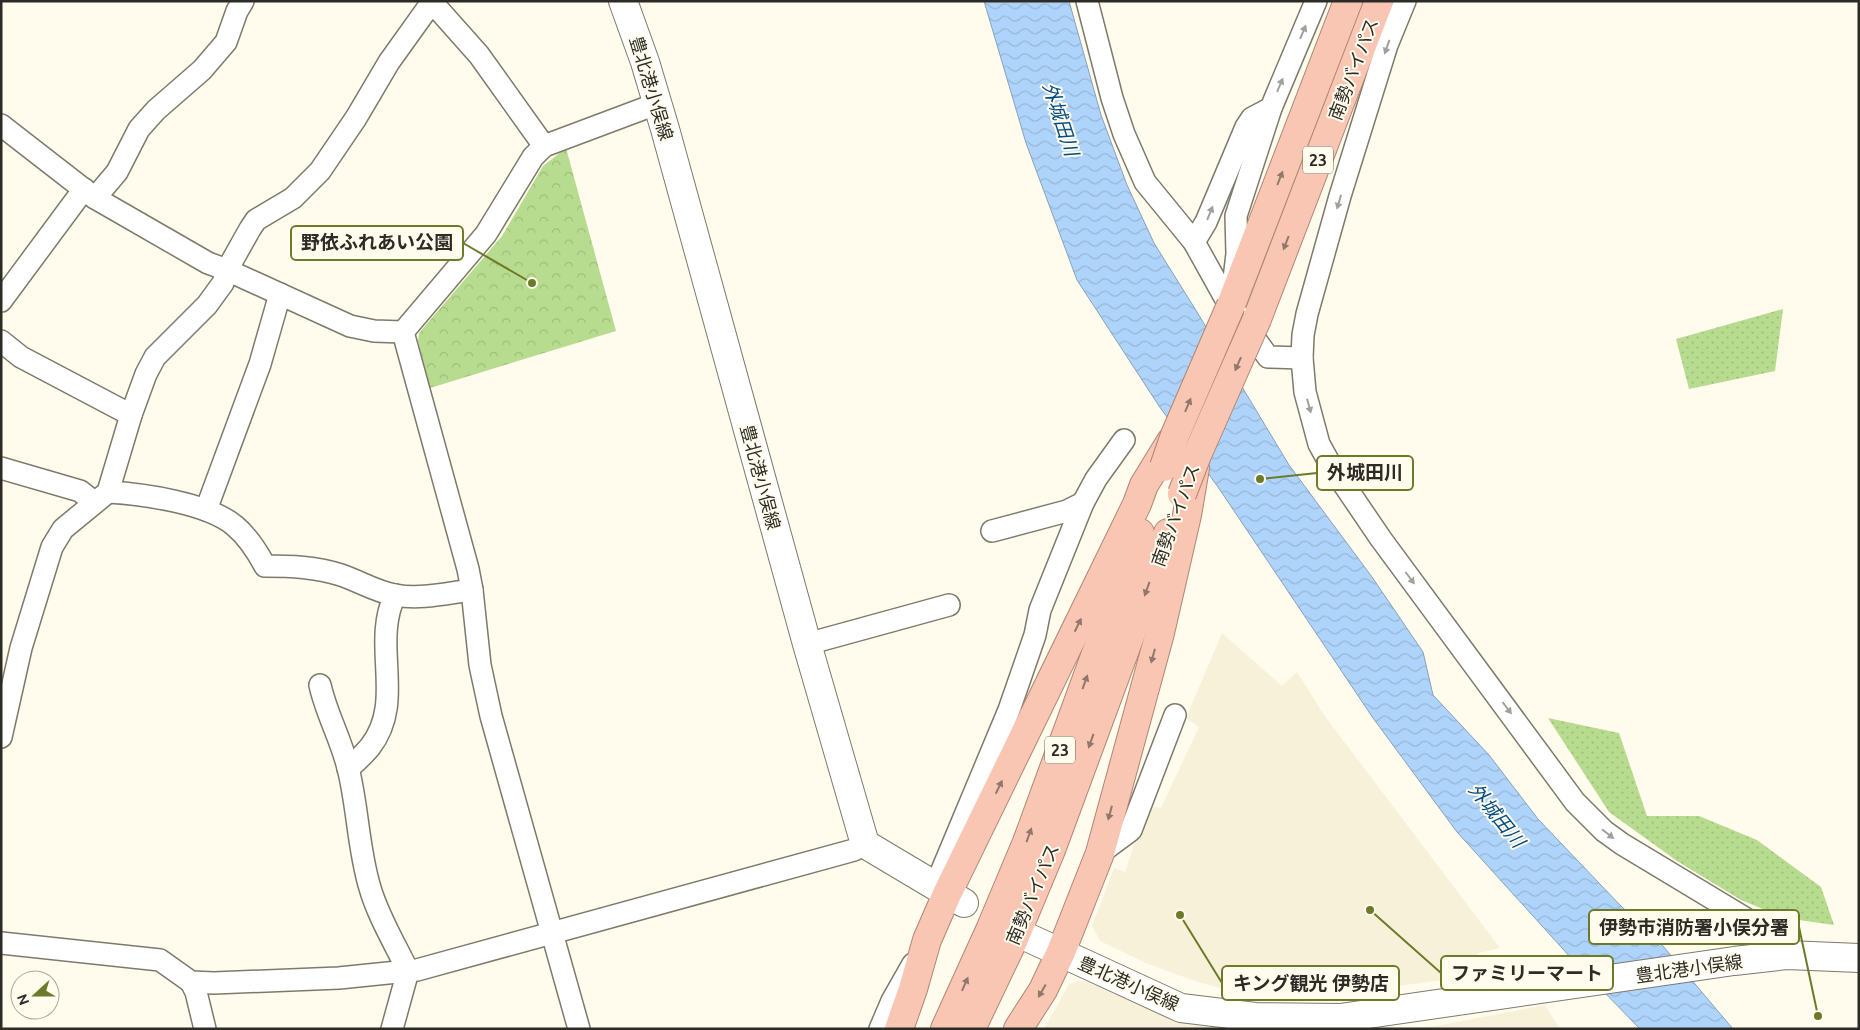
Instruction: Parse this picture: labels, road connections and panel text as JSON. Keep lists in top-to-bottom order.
{
  "streets": {
    "highway": ["南勢バイパス", "23"],
    "main road": ["豊北港小俣線"]
  },
  "water": ["外城田川"],
  "places": [
    "野依ふれあい公園",
    "外城田川",
    "ファミリーマート",
    "キング観光 伊勢店",
    "伊勢市消防署小俣分署"
  ],
  "north": "left"
}
